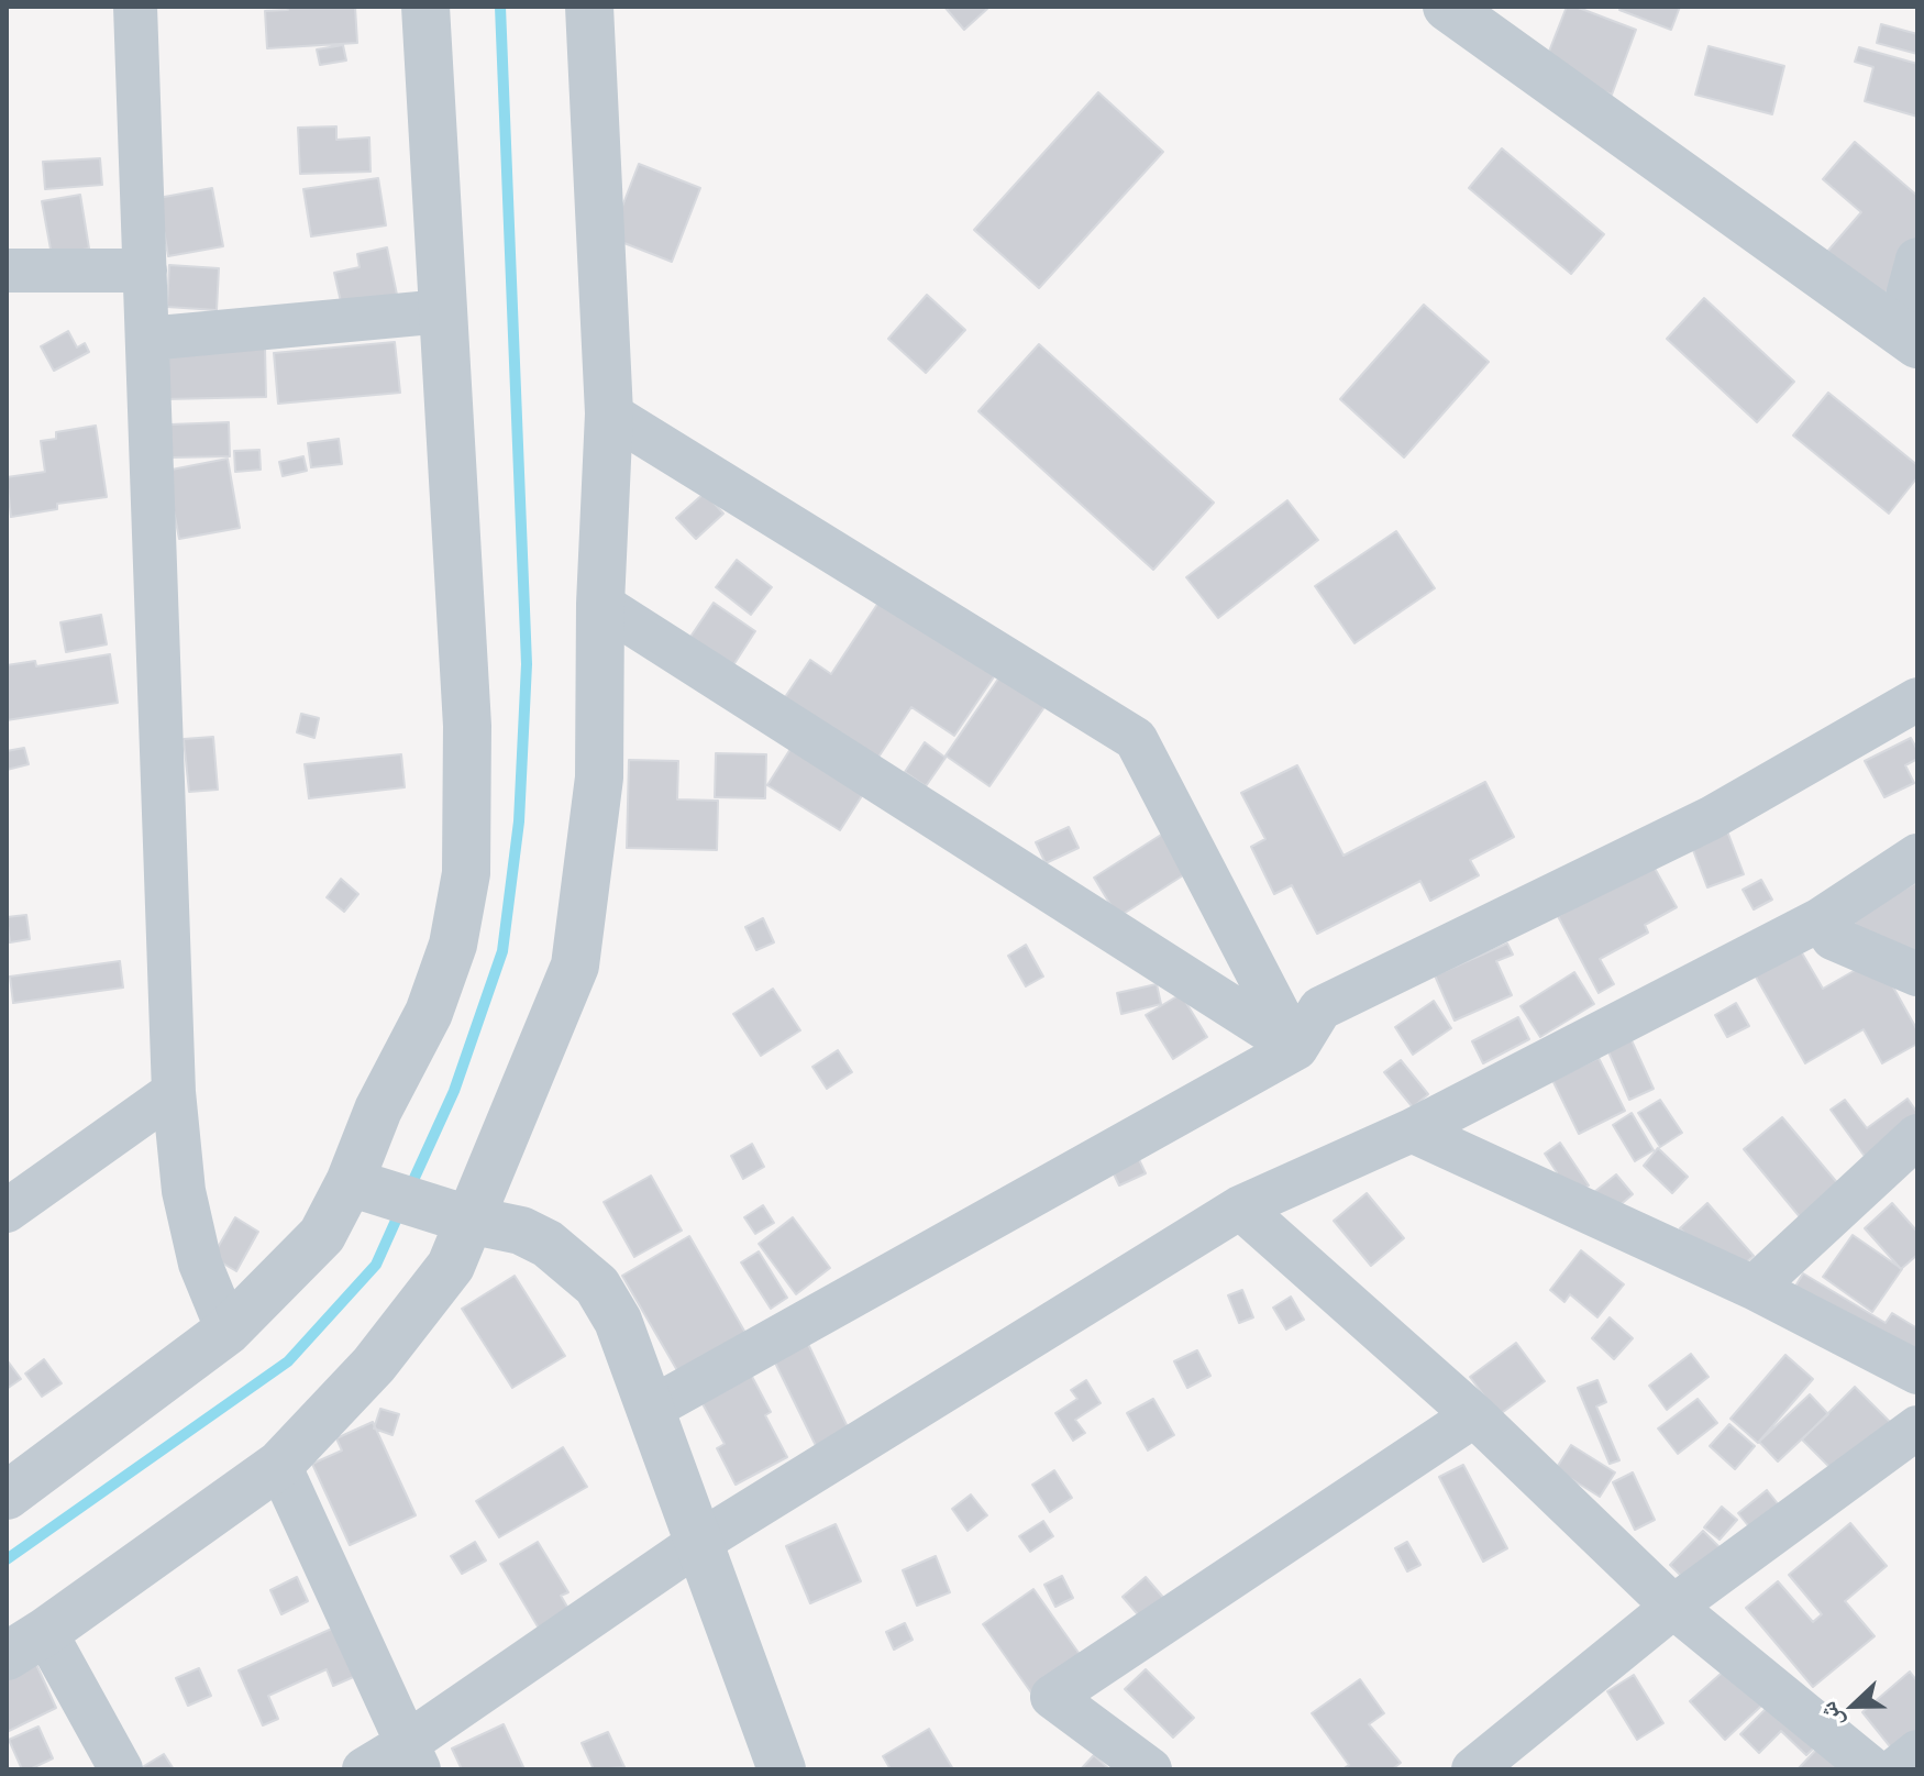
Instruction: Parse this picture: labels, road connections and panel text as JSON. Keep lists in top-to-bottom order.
{
  "north": "left"
}
